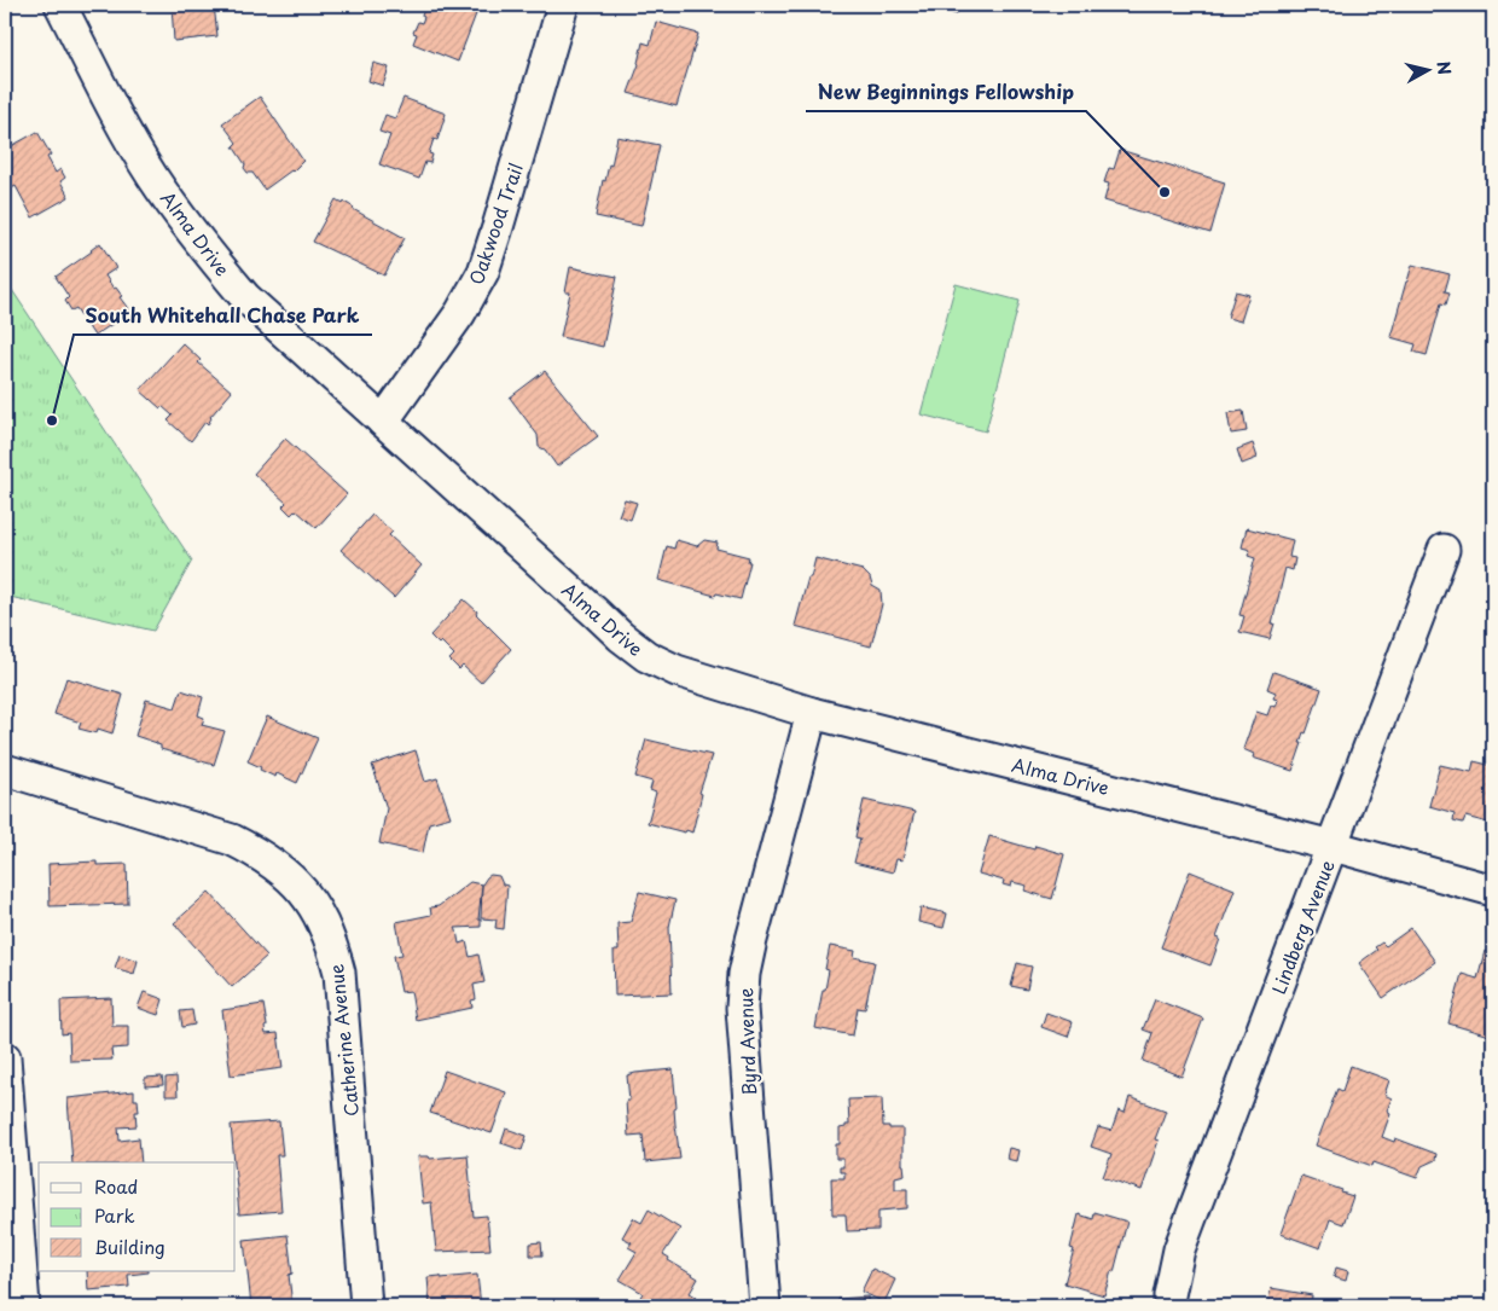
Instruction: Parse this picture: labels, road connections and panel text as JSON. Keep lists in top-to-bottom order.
{
  "streets": {
    "street": [
      "Oakwood Trail",
      "Alma Drive",
      "Lindberg Avenue",
      "Catherine Avenue",
      "Byrd Avenue"
    ]
  },
  "crossings": [
    ["Oakwood Trail", "Alma Drive"],
    ["Alma Drive", "Lindberg Avenue"],
    ["Alma Drive", "Byrd Avenue"]
  ],
  "places": ["New Beginnings Fellowship", "South Whitehall Chase Park"],
  "legend": ["Road", "Park", "Building"],
  "north": "right"
}
